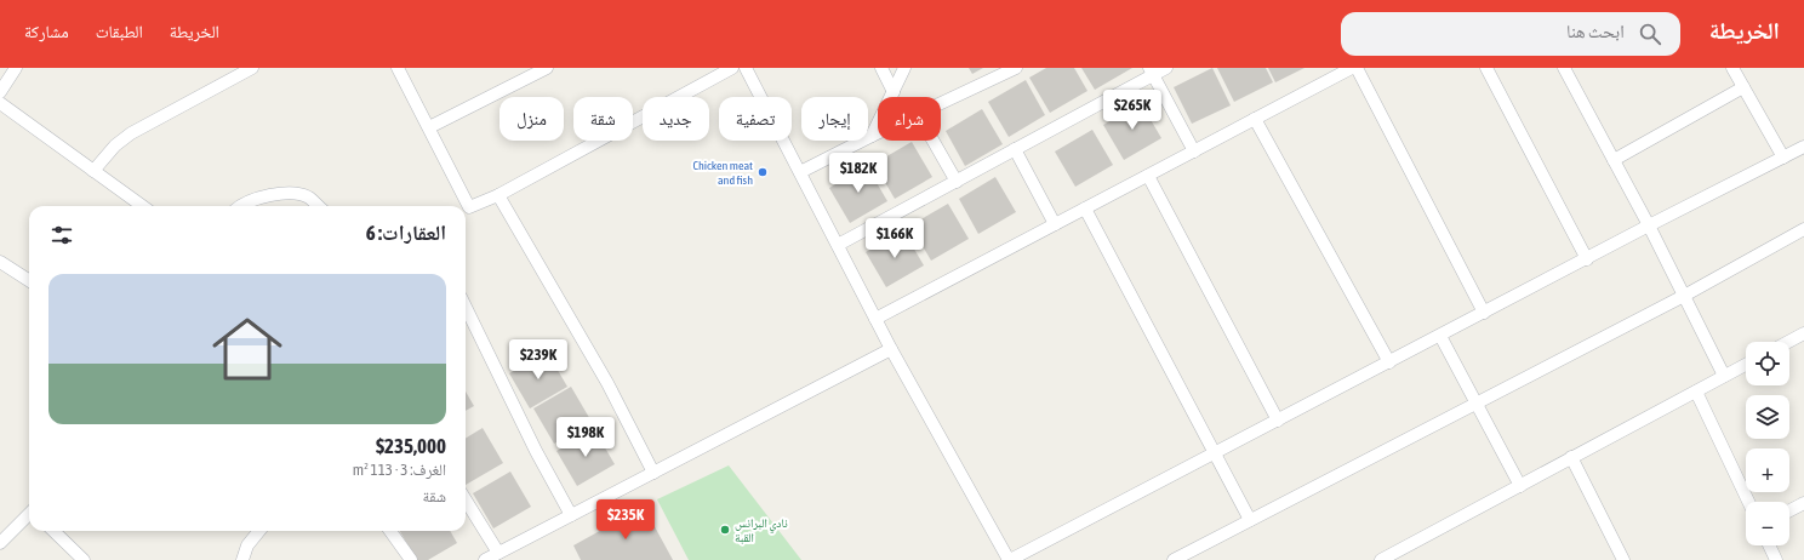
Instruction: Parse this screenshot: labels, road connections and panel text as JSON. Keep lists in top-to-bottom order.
{
  "places": ["Chicken meat and fish", "نادي البرانس القبة"],
  "page": {
    "header": "الخريطة",
    "search": "ابحث هنا",
    "nav": ["الخريطة", "الطبقات", "مشاركة"],
    "price": [
      "$265K",
      "$182K",
      "$166K",
      "$239K",
      "$198K",
      "$235K"
    ],
    "chip": [
      "شراء",
      "إيجار",
      "تصفية",
      "جديد",
      "شقة",
      "منزل"
    ],
    "heading": "العقارات: 6",
    "list": [
      {
        "name": "$235,000",
        "note": "الغرف: 3 · 113 m² · شقة"
      }
    ],
    "map_buttons": ["+", "−"]
  }
}
